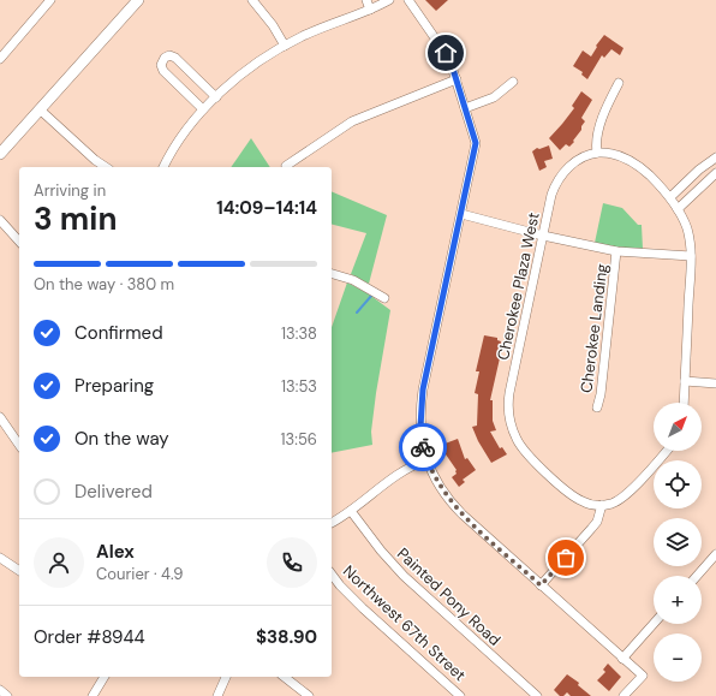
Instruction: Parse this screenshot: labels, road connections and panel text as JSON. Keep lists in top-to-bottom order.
{
  "streets": {
    "street": [
      "Cherokee Plaza West",
      "Cherokee Landing",
      "Painted Pony Road",
      "Northwest 67th Street"
    ]
  },
  "north": "top right",
  "page": {
    "heading": ["3 min", "Arriving in", "14:09–14:14"],
    "panel": [
      "Alex",
      "Courier · 4.9",
      "Order #8944",
      "$38.90"
    ],
    "bar": "On the way · 380 m",
    "list": [
      ["Confirmed", "13:38"],
      ["Preparing", "13:53"],
      ["On the way", "13:56"],
      "Delivered"
    ],
    "map_buttons": ["+", "−"]
  }
}
